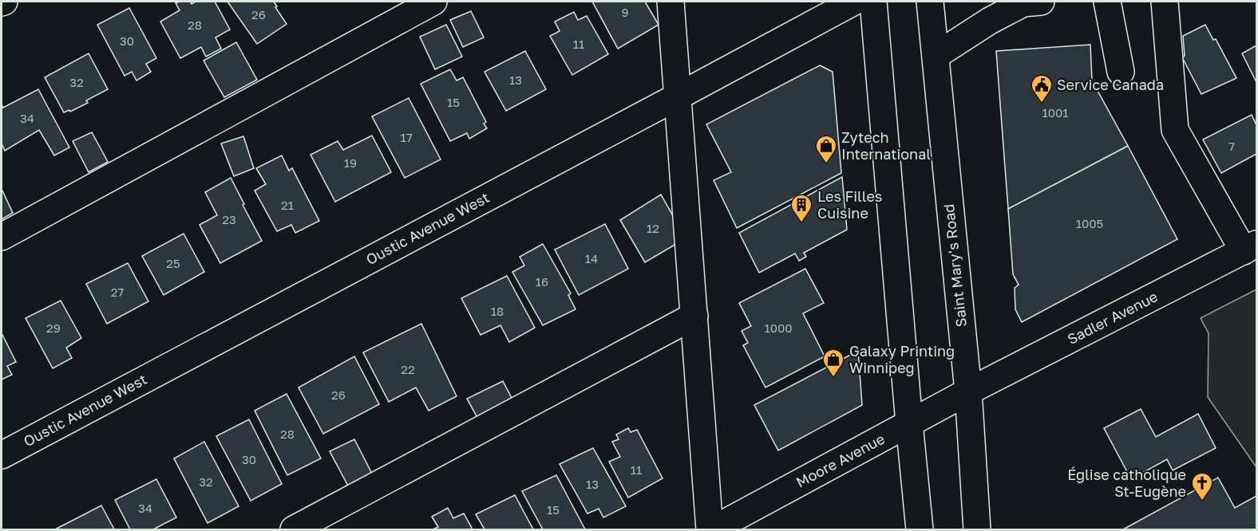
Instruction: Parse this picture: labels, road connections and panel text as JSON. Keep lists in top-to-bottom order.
{
  "streets": {
    "street": [
      "Oustic Avenue West",
      "Saint Mary's Road",
      "Sadler Avenue",
      "Moore Avenue"
    ]
  },
  "crossings": [
    ["Saint Mary's Road", "Sadler Avenue"],
    ["Saint Mary's Road", "Moore Avenue"],
    ["Sadler Avenue", "Moore Avenue"]
  ],
  "places": {
    "public building": ["Service Canada"],
    "shop": ["Zytech International", "Galaxy Printing Winnipeg"],
    "building": ["Les Filles Cuisine"],
    "church": ["Église catholique St-Eugène"]
  },
  "house_numbers": [
    "9",
    "26",
    "28",
    "30",
    "11",
    "13",
    "32",
    "15",
    "1001",
    "34",
    "17",
    "7",
    "19",
    "21",
    "23",
    "1005",
    "12",
    "14",
    "25",
    "16",
    "27",
    "18",
    "29",
    "1000",
    "22",
    "26",
    "28",
    "30",
    "11",
    "32",
    "13",
    "34",
    "15"
  ]
}
